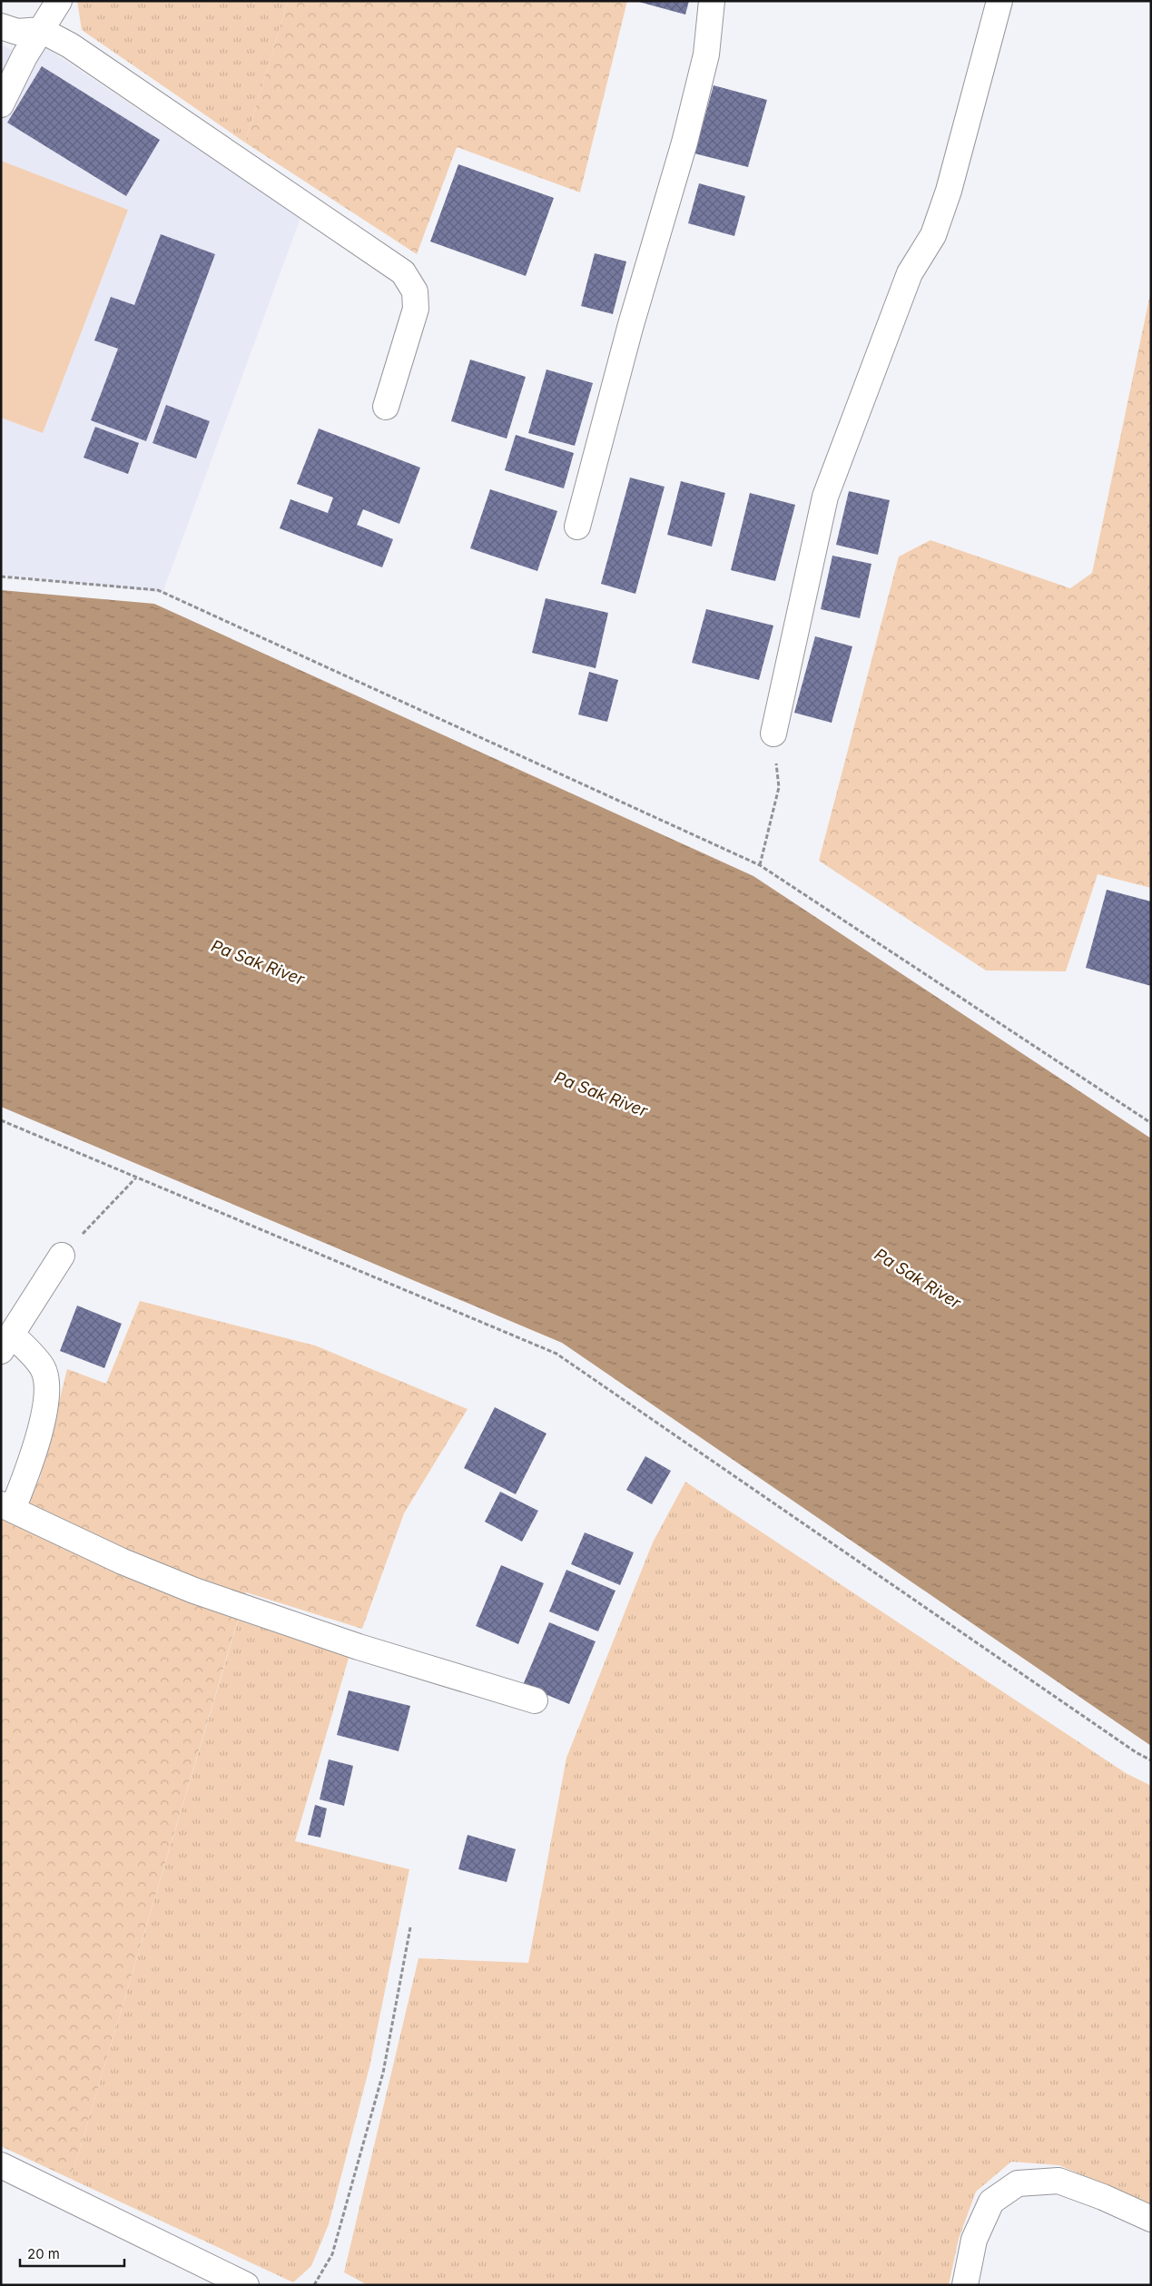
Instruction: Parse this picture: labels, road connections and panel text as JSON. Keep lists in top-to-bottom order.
{
  "water": ["Pa Sak River"],
  "scale_bar": "20 m"
}
